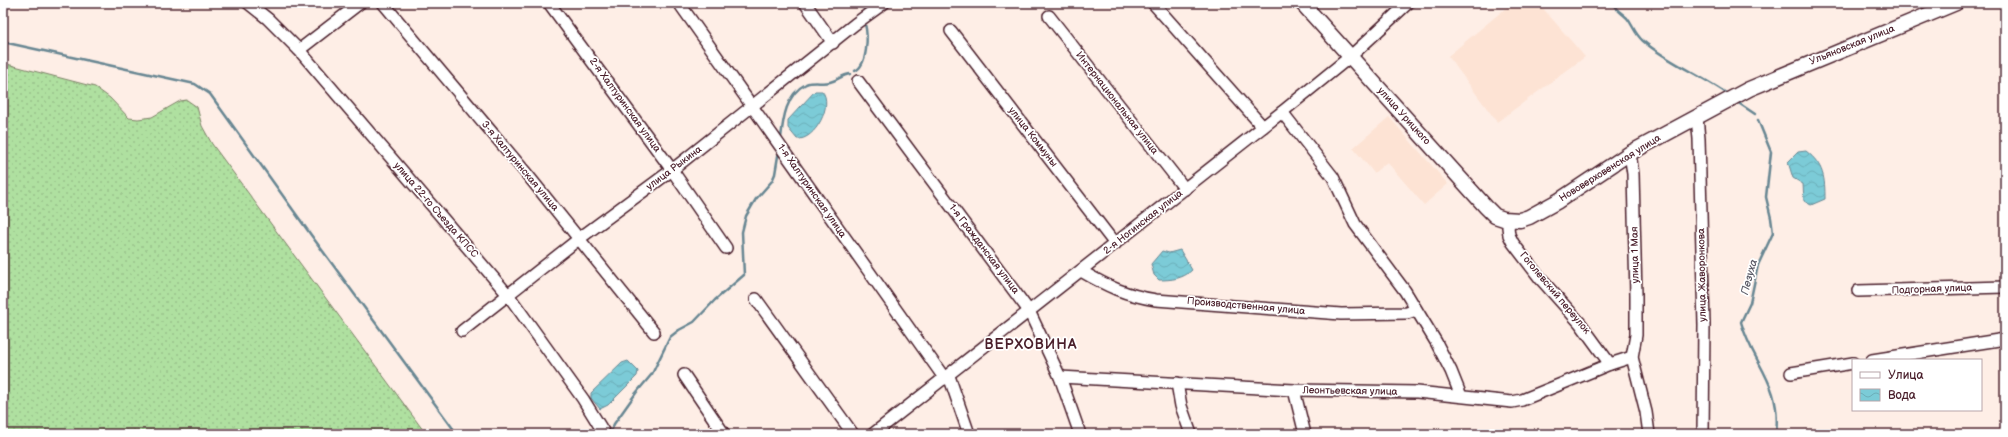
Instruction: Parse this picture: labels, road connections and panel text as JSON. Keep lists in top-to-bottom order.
{
  "streets": {
    "main road": ["Ульяновская улица", "улица Урицкого", "Нововерховенская улица"],
    "street": [
      "Интернациональная улица",
      "2-я Халтуринская улица",
      "улица Коммуны",
      "3-я Халтуринская улица",
      "улица Рыкина",
      "1-я Халтуринская улица",
      "улица 22-го Съезда КПСС",
      "2-я Ногинская улица",
      "1-я Гражданская улица",
      "улица 1 Мая",
      "улица Жаворонкова",
      "Подгорная улица",
      "Гоголевский переулок",
      "Производственная улица",
      "Леонтьевская улица"
    ]
  },
  "crossings": [
    ["Ульяновская улица", "Нововерховенская улица"],
    ["Интернациональная улица", "2-я Ногинская улица"],
    ["2-я Халтуринская улица", "улица Рыкина"],
    ["улица Урицкого", "Нововерховенская улица"],
    ["улица Урицкого", "2-я Ногинская улица"],
    ["улица Урицкого", "Гоголевский переулок"],
    ["улица Коммуны", "2-я Ногинская улица"],
    ["3-я Халтуринская улица", "улица Рыкина"],
    ["улица Рыкина", "1-я Халтуринская улица"],
    ["улица Рыкина", "улица 22-го Съезда КПСС"],
    ["Нововерховенская улица", "улица 1 Мая"],
    ["Нововерховенская улица", "улица Жаворонкова"],
    ["Нововерховенская улица", "Гоголевский переулок"],
    ["1-я Халтуринская улица", "2-я Ногинская улица"],
    ["2-я Ногинская улица", "1-я Гражданская улица"],
    ["2-я Ногинская улица", "Производственная улица"],
    ["1-я Гражданская улица", "Леонтьевская улица"],
    ["улица 1 Мая", "Леонтьевская улица"],
    ["Гоголевский переулок", "Леонтьевская улица"]
  ],
  "districts": ["ВЕРХОВИНА"],
  "water": ["Пезуха"],
  "legend": ["Улица", "Вода"]
}
